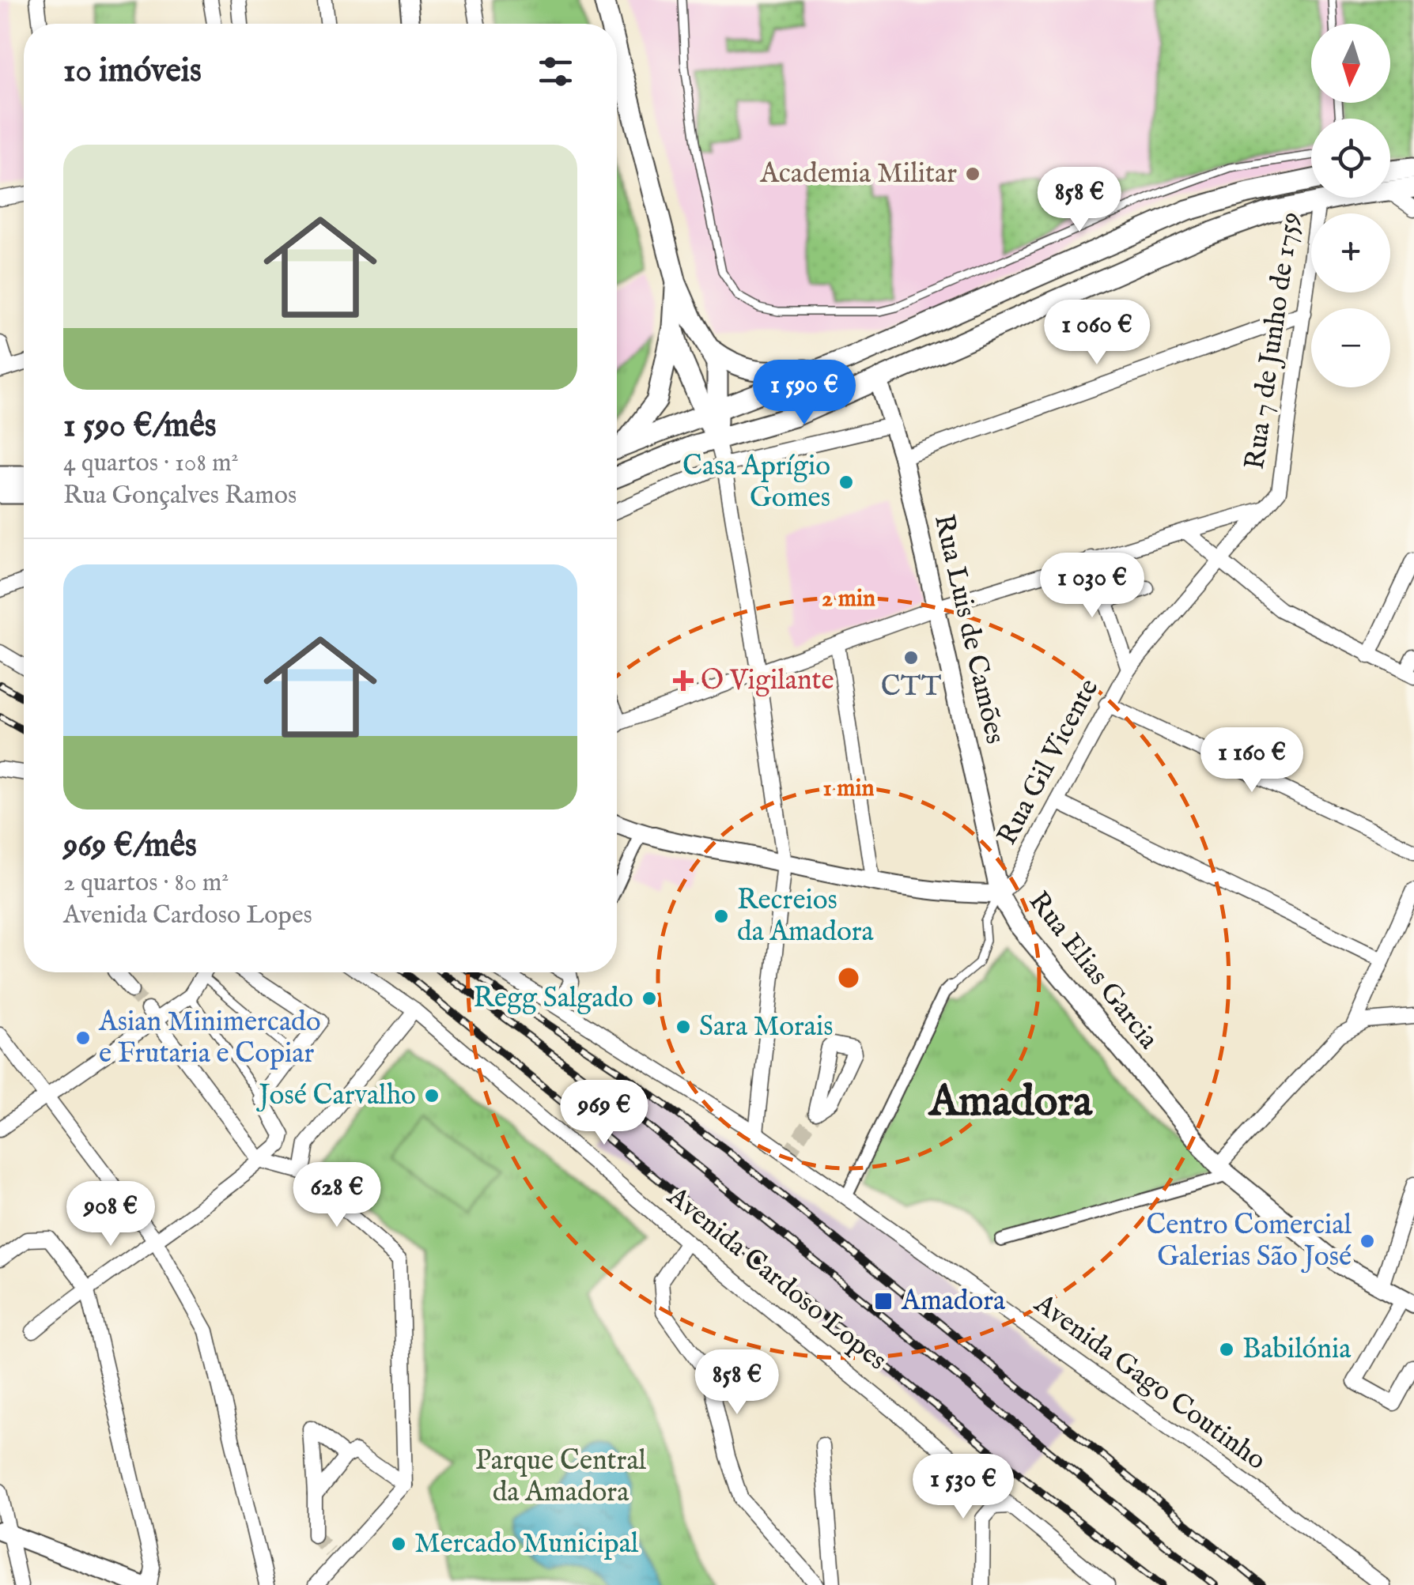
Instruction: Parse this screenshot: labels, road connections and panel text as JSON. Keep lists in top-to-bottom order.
{
  "streets": {
    "street": [
      "Rua 7 de Junho de 1759",
      "Rua Luis de Camões",
      "Rua Gil Vicente",
      "Rua Elias Garcia",
      "Avenida Cardoso Lopes",
      "Avenida Gago Coutinho"
    ]
  },
  "crossings": [
    ["Rua 7 de Junho de 1759", "Rua Gil Vicente"],
    ["Rua Luis de Camões", "Rua Gil Vicente"],
    ["Rua Luis de Camões", "Rua Elias Garcia"],
    ["Rua Gil Vicente", "Rua Elias Garcia"]
  ],
  "districts": ["Amadora"],
  "parks": ["Parque Central da Amadora"],
  "places": {
    "other": [
      "Academia Militar",
      "Casa Aprígio Gomes",
      "CTT",
      "Recreios da Amadora",
      "Regg Salgado",
      "Sara Morais",
      "Asian Minimercado e Frutaria e Copiar",
      "José Carvalho",
      "Centro Comercial Galerias São José",
      "Babilónia",
      "Mercado Municipal"
    ],
    "health": ["O Vigilante"],
    "transit": ["Amadora"]
  },
  "north": "bottom",
  "page": {
    "map_buttons": ["+", "−"],
    "heading": "10 imóveis",
    "list": [
      {
        "name": "1 590 €/mês",
        "note": "4 quartos · 108 m² · Rua Gonçalves Ramos"
      },
      {
        "name": "969 €/mês",
        "note": "2 quartos · 80 m² · Avenida Cardoso Lopes"
      }
    ],
    "price": [
      "858 €",
      "1 060 €",
      "1 590 €",
      "1 030 €",
      "1 160 €",
      "969 €",
      "628 €",
      "908 €",
      "858 €",
      "1 530 €"
    ]
  },
  "rings": ["2 min", "1 min"]
}
